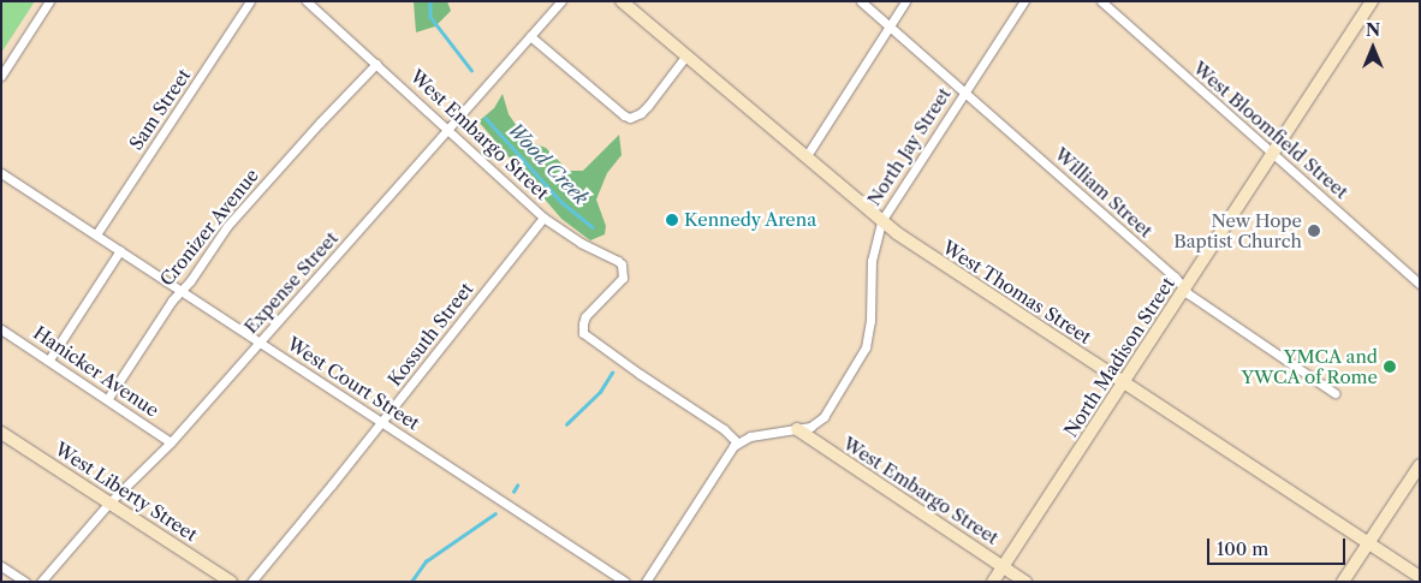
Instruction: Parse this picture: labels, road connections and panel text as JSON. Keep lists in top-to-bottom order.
{
  "streets": {
    "street": [
      "Sam Street",
      "West Bloomfield Street",
      "West Embargo Street",
      "North Jay Street",
      "William Street",
      "Cronizer Avenue",
      "Expense Street",
      "West Thomas Street",
      "Kossuth Street",
      "North Madison Street",
      "Hanicker Avenue",
      "West Court Street",
      "West Liberty Street"
    ]
  },
  "crossings": [
    ["Sam Street", "West Court Street"],
    ["West Bloomfield Street", "North Madison Street"],
    ["West Embargo Street", "North Jay Street"],
    ["West Embargo Street", "Cronizer Avenue"],
    ["West Embargo Street", "Expense Street"],
    ["West Embargo Street", "Kossuth Street"],
    ["West Embargo Street", "North Madison Street"],
    ["North Jay Street", "William Street"],
    ["North Jay Street", "West Thomas Street"],
    ["William Street", "North Madison Street"],
    ["Cronizer Avenue", "Hanicker Avenue"],
    ["Cronizer Avenue", "West Court Street"],
    ["Expense Street", "Hanicker Avenue"],
    ["Expense Street", "West Court Street"],
    ["Expense Street", "West Liberty Street"],
    ["West Thomas Street", "North Madison Street"],
    ["Kossuth Street", "West Court Street"]
  ],
  "water": ["Wood Creek"],
  "places": ["Kennedy Arena", "New Hope Baptist Church", "YMCA and YWCA of Rome"],
  "scale_bar": "100 m",
  "north": "top"
}
